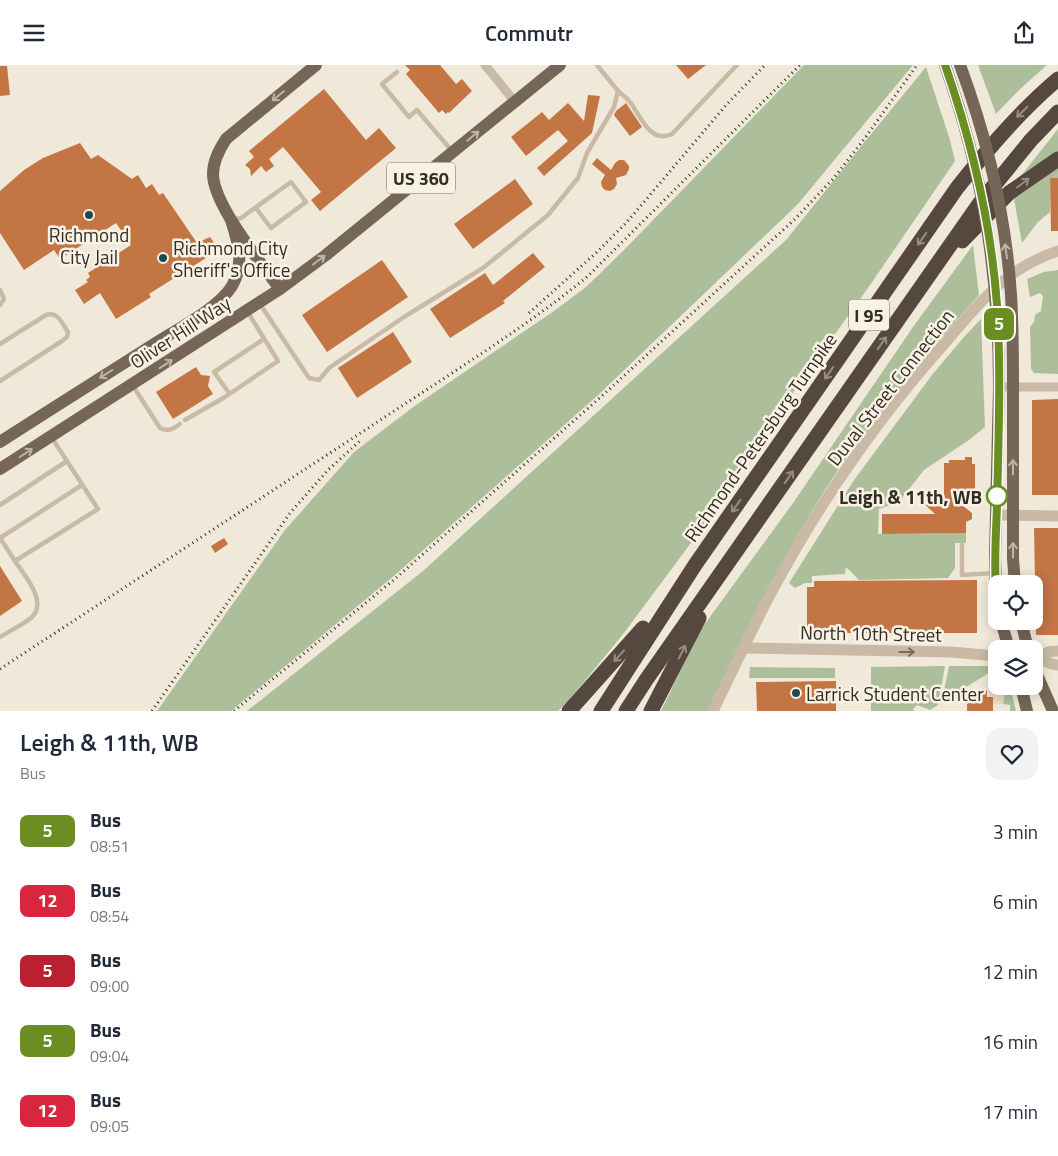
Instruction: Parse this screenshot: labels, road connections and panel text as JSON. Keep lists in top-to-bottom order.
{
  "streets": {
    "highway": ["I 95", "Richmond-Petersburg Turnpike"],
    "main road": ["US 360", "Oliver Hill Way"],
    "street": ["Duval Street Connection", "North 10th Street"]
  },
  "crossings": [
    ["Duval Street Connection", "North 10th Street"]
  ],
  "one_way": ["North 10th Street"],
  "places": [
    "Richmond City Jail",
    "Richmond City Sheriff's Office",
    "Leigh & 11th, WB",
    "Larrick Student Center"
  ],
  "lines": ["bus line 5"],
  "page": {
    "header": "Commutr",
    "on_map": "5",
    "heading": ["Leigh & 11th, WB", "Bus"],
    "list": [
      {
        "mark": "5",
        "name": "Bus",
        "note": "08:51",
        "value": "3 min"
      },
      {
        "mark": "12",
        "name": "Bus",
        "note": "08:54",
        "value": "6 min"
      },
      {
        "mark": "5",
        "name": "Bus",
        "note": "09:00",
        "value": "12 min"
      },
      {
        "mark": "5",
        "name": "Bus",
        "note": "09:04",
        "value": "16 min"
      },
      {
        "mark": "12",
        "name": "Bus",
        "note": "09:05",
        "value": "17 min"
      }
    ]
  }
}
